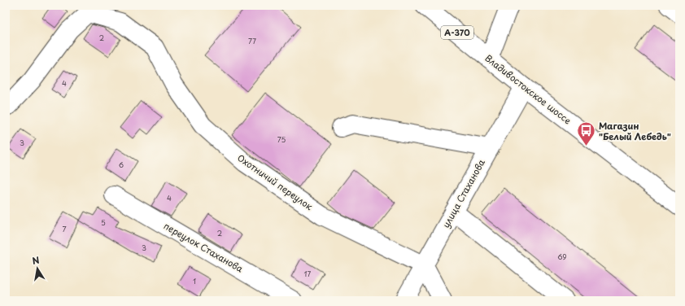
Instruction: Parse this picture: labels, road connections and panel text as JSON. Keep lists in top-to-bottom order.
{
  "streets": {
    "main road": [
      "А-370",
      "Владивостокское шоссе",
      "Охотничий переулок",
      "улица Стаханова",
      "переулок Стаханова"
    ]
  },
  "crossings": [
    ["Владивостокское шоссе", "улица Стаханова"],
    ["Охотничий переулок", "улица Стаханова"]
  ],
  "places": {
    "bus stop": ["Магазин \"Белый Лебедь\""]
  },
  "house_numbers": [
    "2",
    "77",
    "4",
    "75",
    "3",
    "6",
    "4",
    "5",
    "7",
    "2",
    "3",
    "69",
    "17",
    "1"
  ],
  "north": "top"
}
